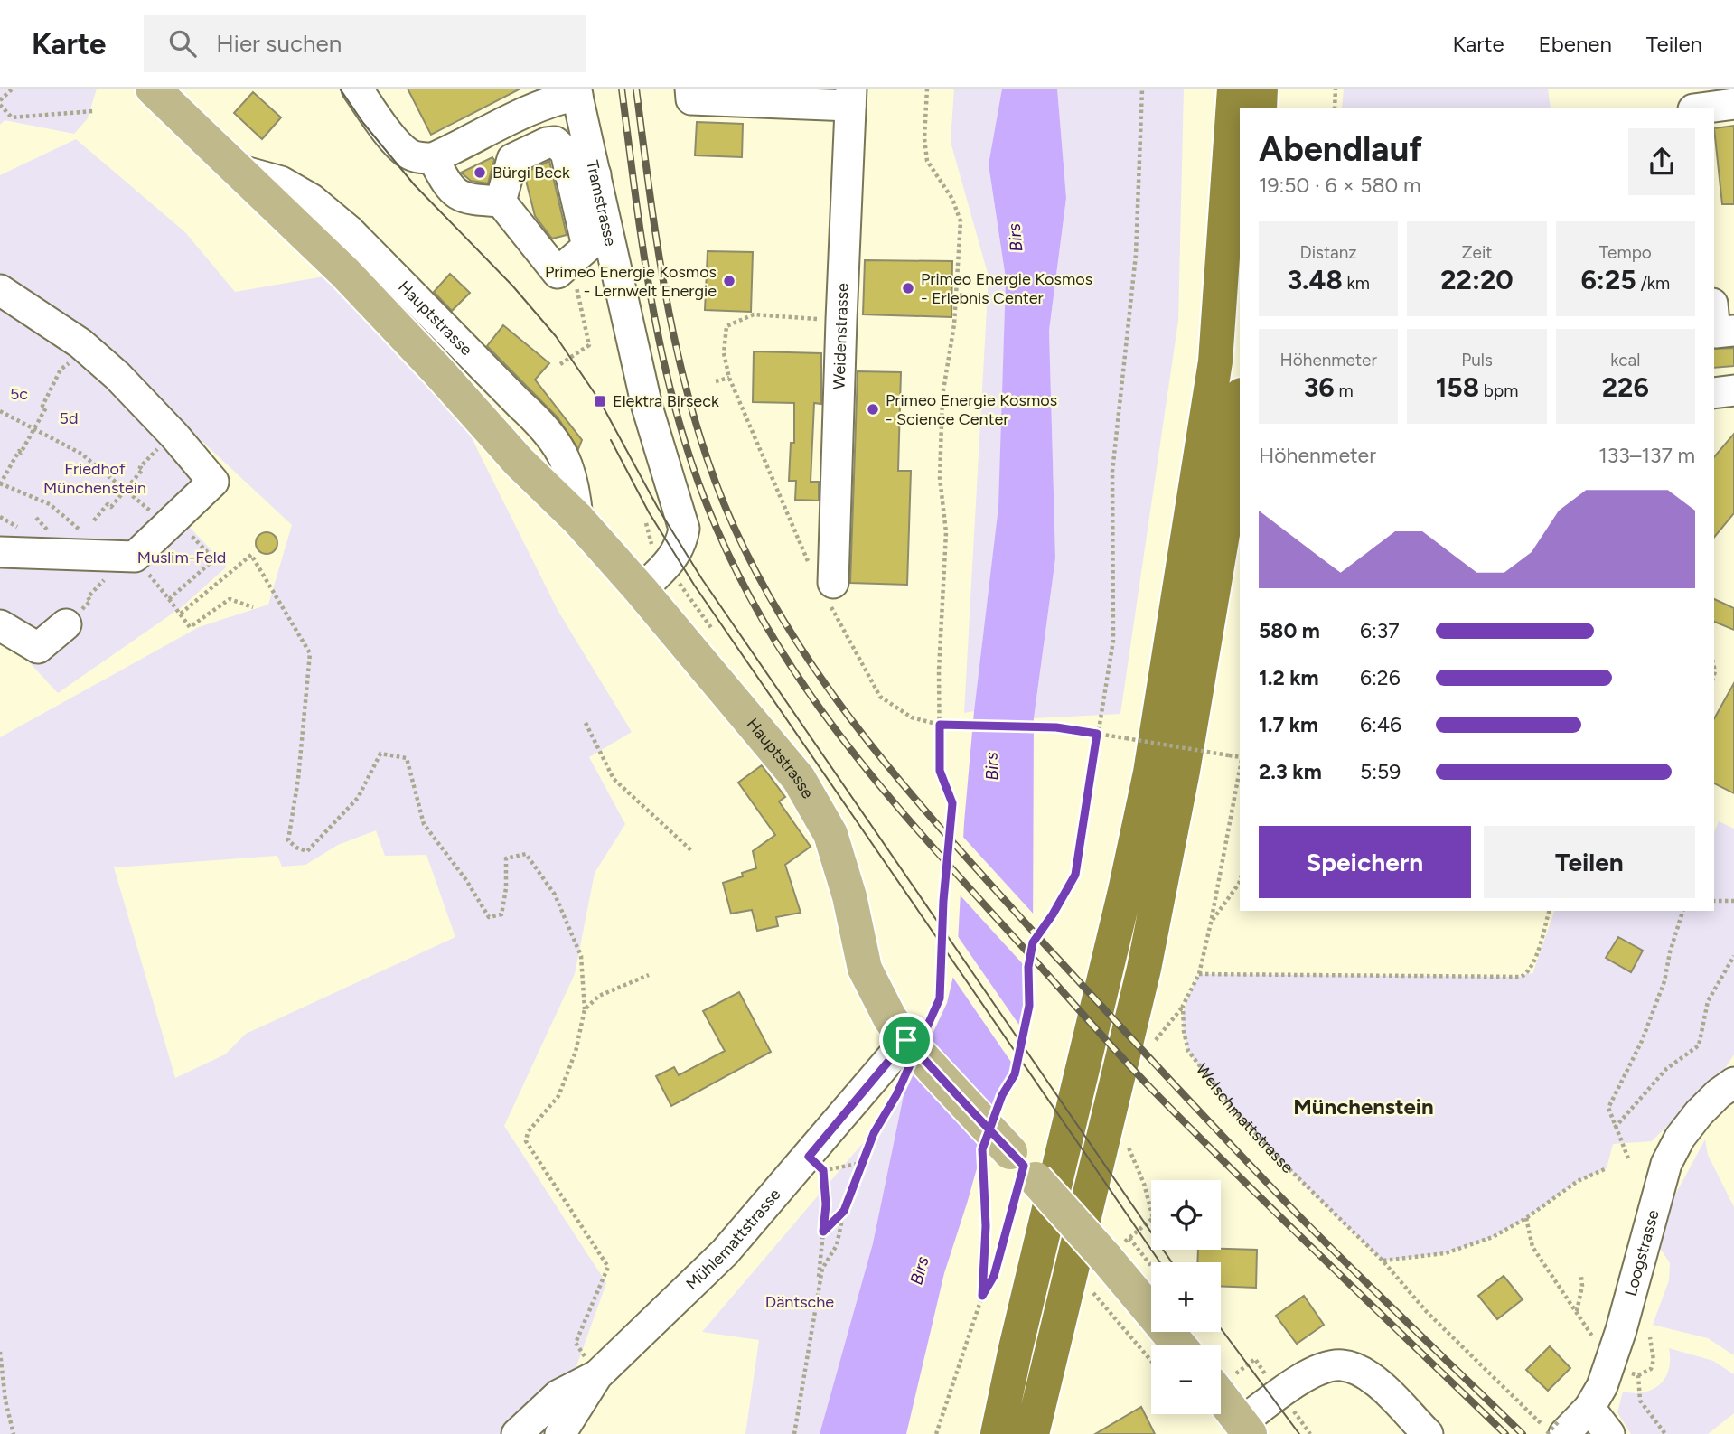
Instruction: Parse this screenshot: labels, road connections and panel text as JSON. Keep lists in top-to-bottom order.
{
  "streets": {
    "main road": ["Hauptstrasse"],
    "street": [
      "Tramstrasse",
      "Weidenstrasse",
      "Mühlemattstrasse",
      "Loogstrasse"
    ],
    "path": ["Welschmattstrasse"]
  },
  "crossings": [
    ["Tramstrasse", "Hauptstrasse"],
    ["Hauptstrasse", "Mühlemattstrasse"],
    ["Welschmattstrasse", "Loogstrasse"]
  ],
  "districts": ["Münchenstein"],
  "water": ["Birs"],
  "parks": [
    "5c",
    "5d",
    "Friedhof Münchenstein",
    "Muslim-Feld",
    "Däntsche"
  ],
  "places": {
    "other": [
      "Bürgi Beck",
      "Primeo Energie Kosmos - Lernwelt Energie",
      "Primeo Energie Kosmos - Erlebnis Center",
      "Primeo Energie Kosmos - Science Center"
    ],
    "transit": ["Elektra Birseck"]
  },
  "page": {
    "header": "Karte",
    "search": "Hier suchen",
    "nav": ["Karte", "Ebenen", "Teilen"],
    "heading": ["Abendlauf", "19:50 · 6 × 580 m"],
    "stats": [
      ["Distanz", "3.48 km"],
      ["Zeit", "22:20"],
      ["Tempo", "6:25 /km"],
      ["Höhenmeter", "36 m"],
      ["Puls", "158 bpm"],
      ["kcal", "226"]
    ],
    "chart": ["Höhenmeter", "133–137 m"],
    "list": [
      {
        "name": "580 m",
        "note": "6:37"
      },
      {
        "name": "1.2 km",
        "note": "6:26"
      },
      {
        "name": "1.7 km",
        "note": "6:46"
      },
      {
        "name": "2.3 km",
        "note": "5:59"
      }
    ],
    "buttons": ["Speichern", "Teilen"],
    "map_buttons": ["+", "−"]
  }
}
